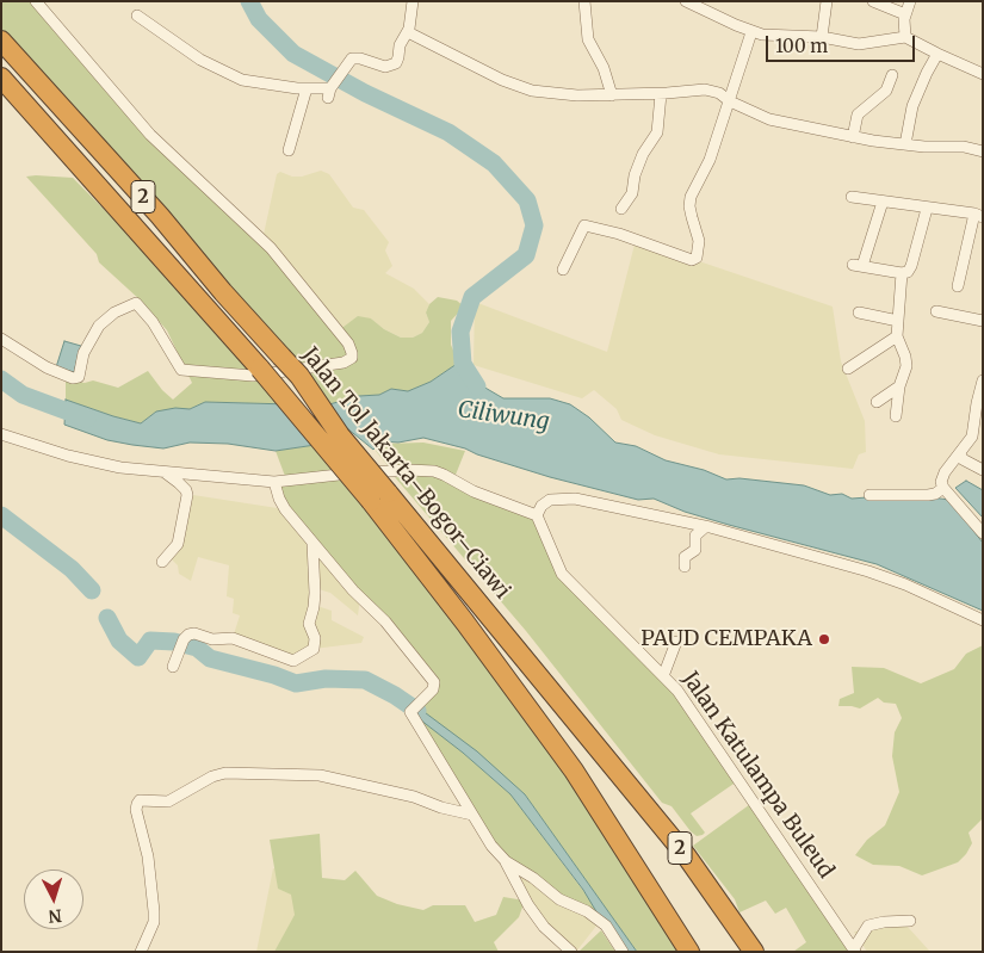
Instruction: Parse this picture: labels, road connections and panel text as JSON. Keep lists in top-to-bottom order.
{
  "streets": {
    "highway": ["2", "Jalan Tol Jakarta–Bogor–Ciawi"],
    "street": ["Jalan Katulampa Buleud"]
  },
  "water": ["Ciliwung"],
  "places": ["PAUD CEMPAKA"],
  "scale_bar": "100 m",
  "north": "bottom"
}
